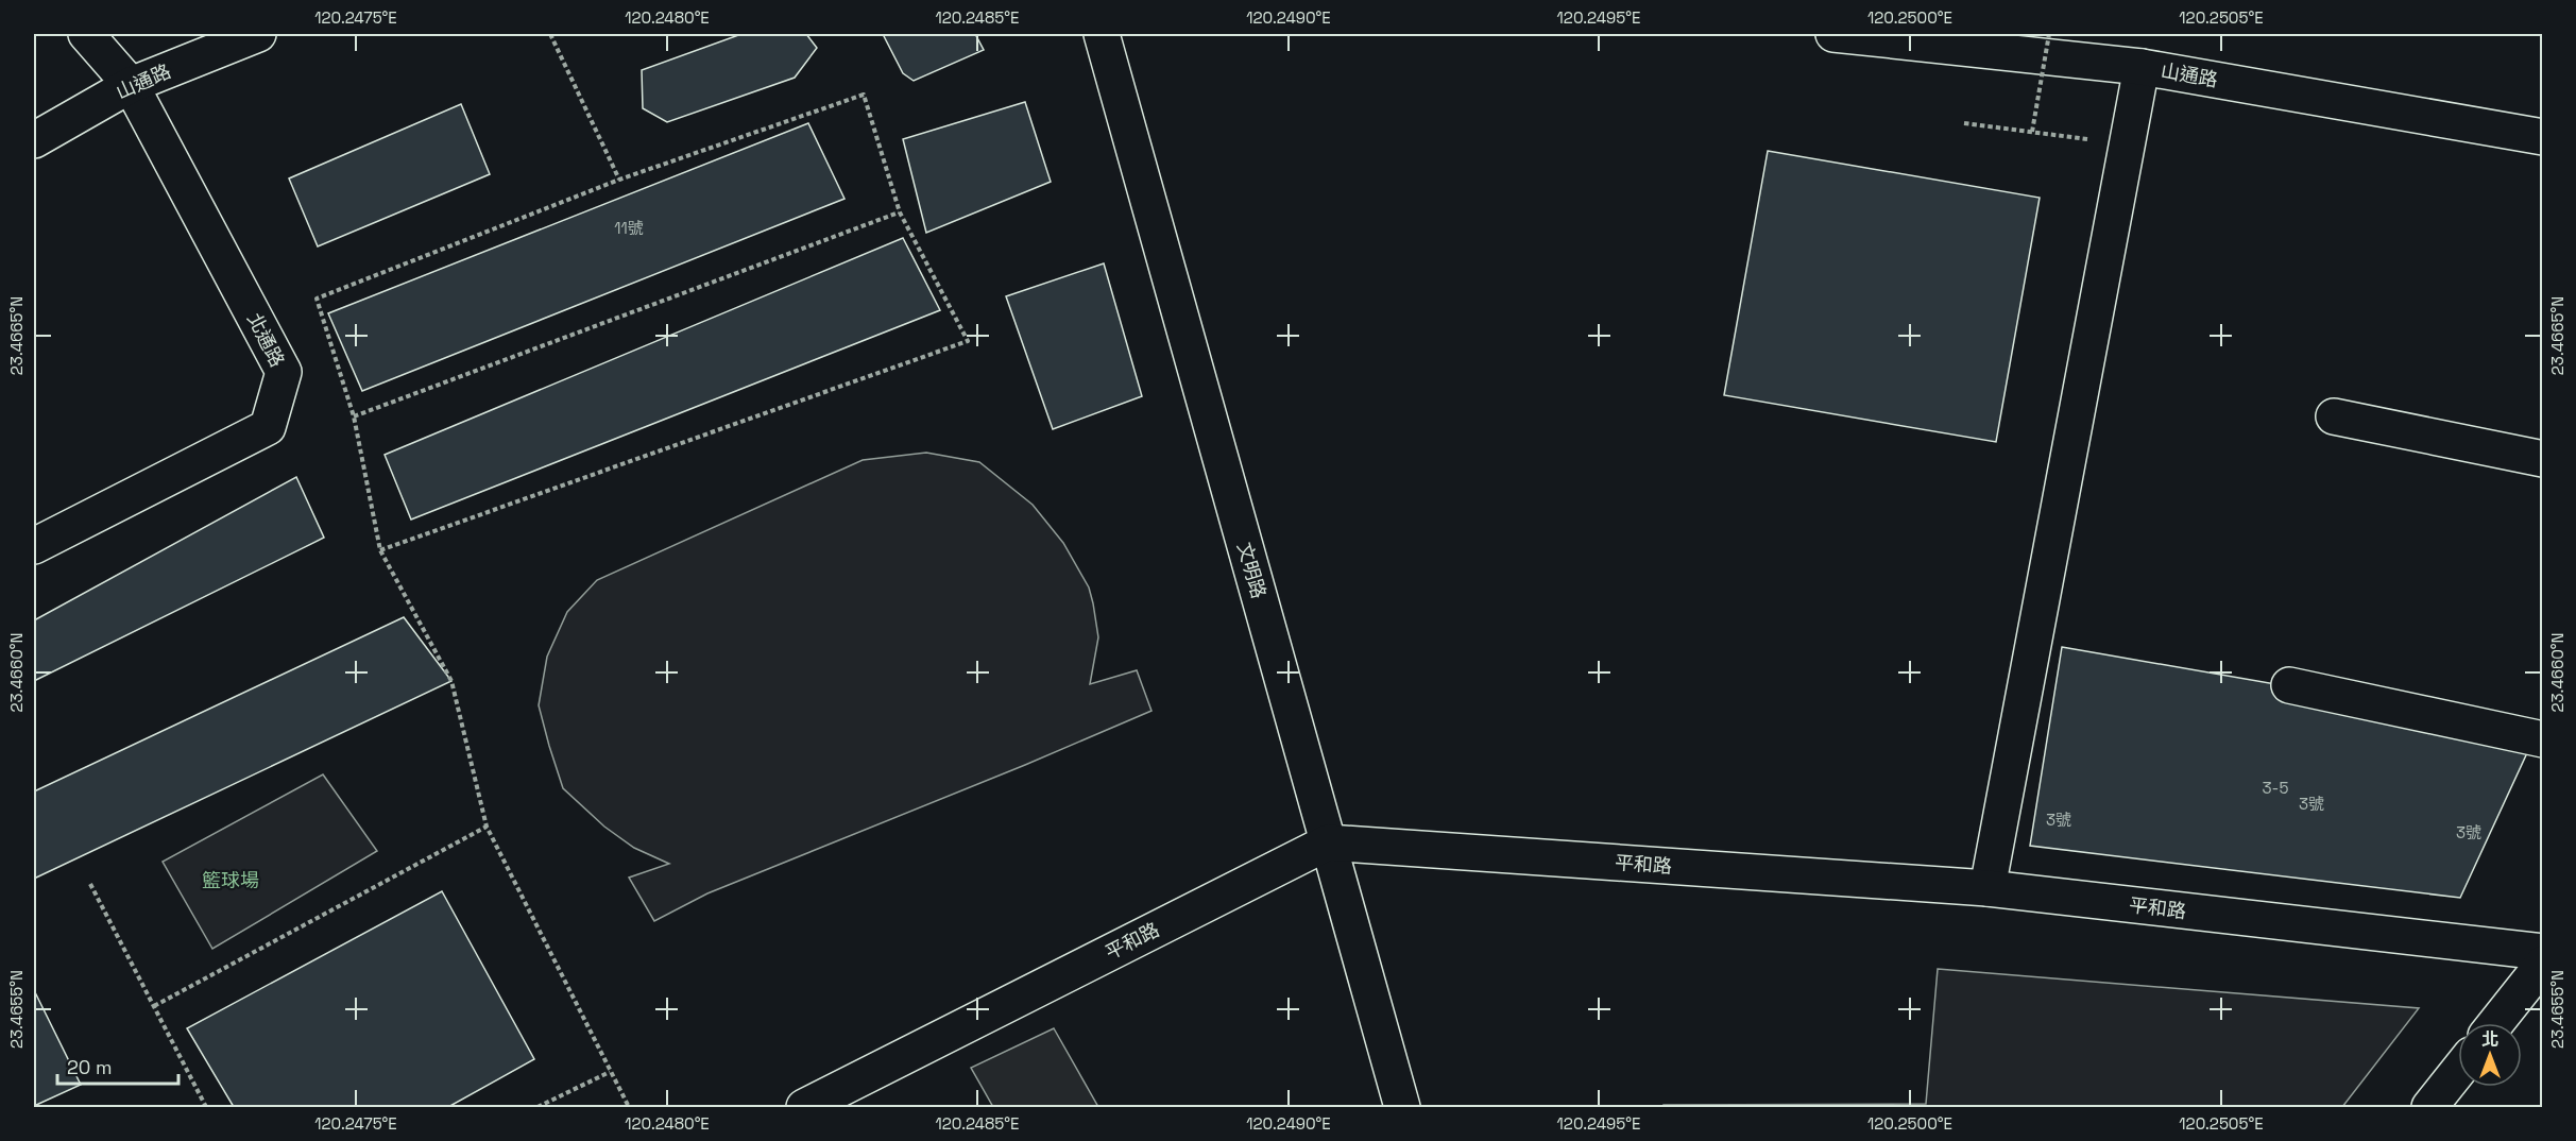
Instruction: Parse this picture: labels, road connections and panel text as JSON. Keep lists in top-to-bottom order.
{
  "streets": {
    "street": [
      "山通路",
      "北通路",
      "文明路",
      "平和路"
    ]
  },
  "crossings": [
    ["山通路", "北通路"],
    ["文明路", "平和路"]
  ],
  "parks": ["籃球場"],
  "house_numbers": [
    "11號",
    "3-5",
    "3號",
    "3號",
    "3號"
  ],
  "scale_bar": "20 m",
  "north": "top",
  "coordinates": [
    "120.2475°E",
    "120.2480°E",
    "120.2485°E",
    "120.2490°E",
    "120.2495°E",
    "120.2500°E",
    "120.2505°E",
    "23.4665°N",
    "23.4660°N",
    "23.4655°N"
  ]
}
